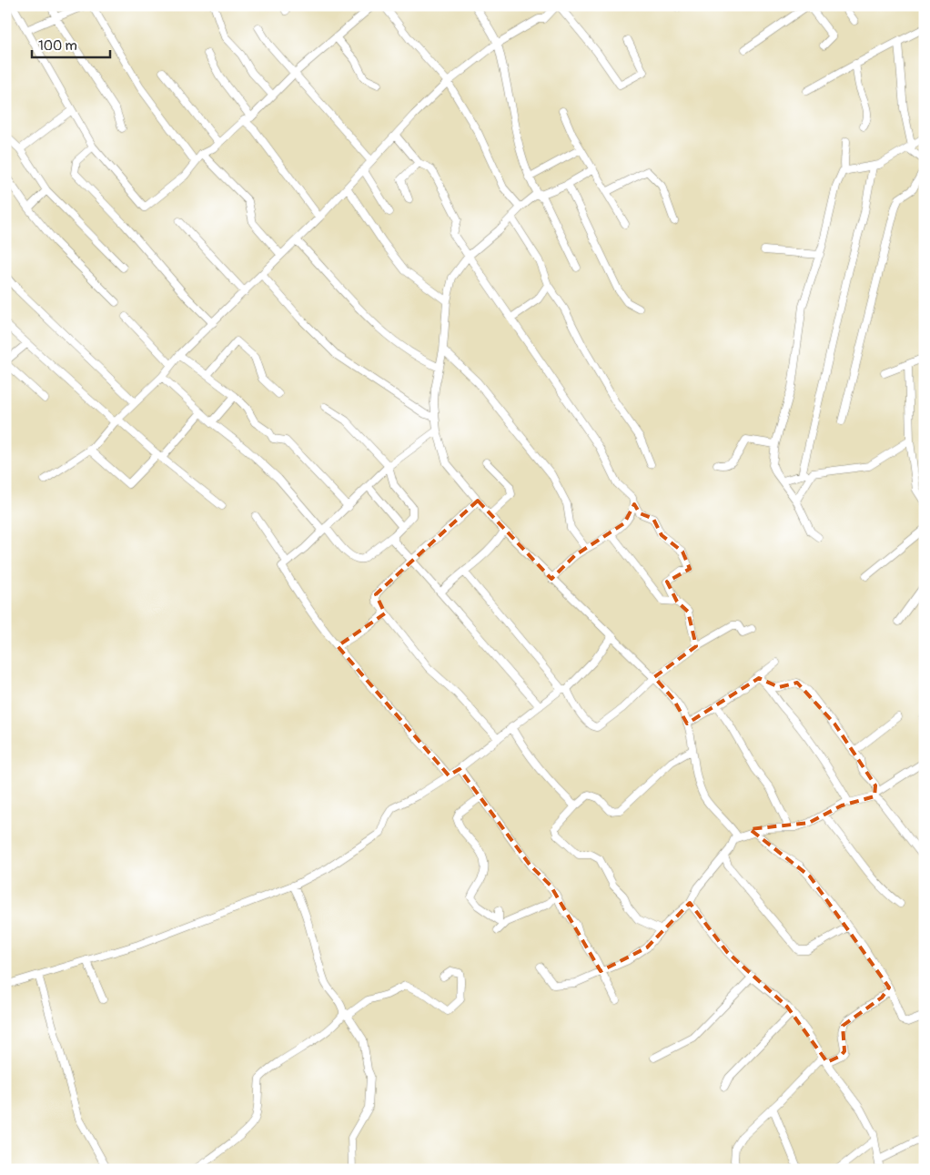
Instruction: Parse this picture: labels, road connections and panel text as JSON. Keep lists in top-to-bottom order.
{
  "scale_bar": "100 m"
}
